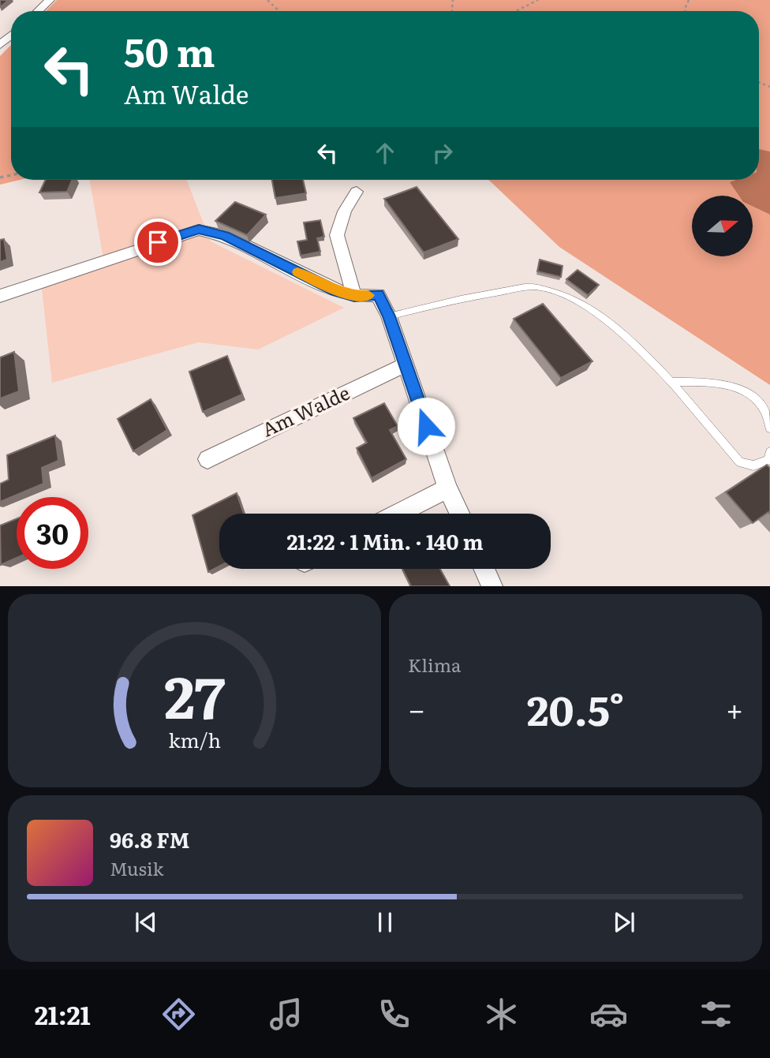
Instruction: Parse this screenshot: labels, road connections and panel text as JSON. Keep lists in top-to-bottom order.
{
  "streets": {
    "street": ["Am Walde"]
  },
  "north": "right",
  "page": {
    "turn": ["50 m", "Am Walde"],
    "limit": "30",
    "trip": "21:22 · 1 Min. · 140 m",
    "tile": "Klima",
    "heat": ["−", "20.5°", "+"],
    "song": ["96.8 FM", "Musik"],
    "tabs": "21:21",
    "gauge": ["27", "km/h"]
  }
}
